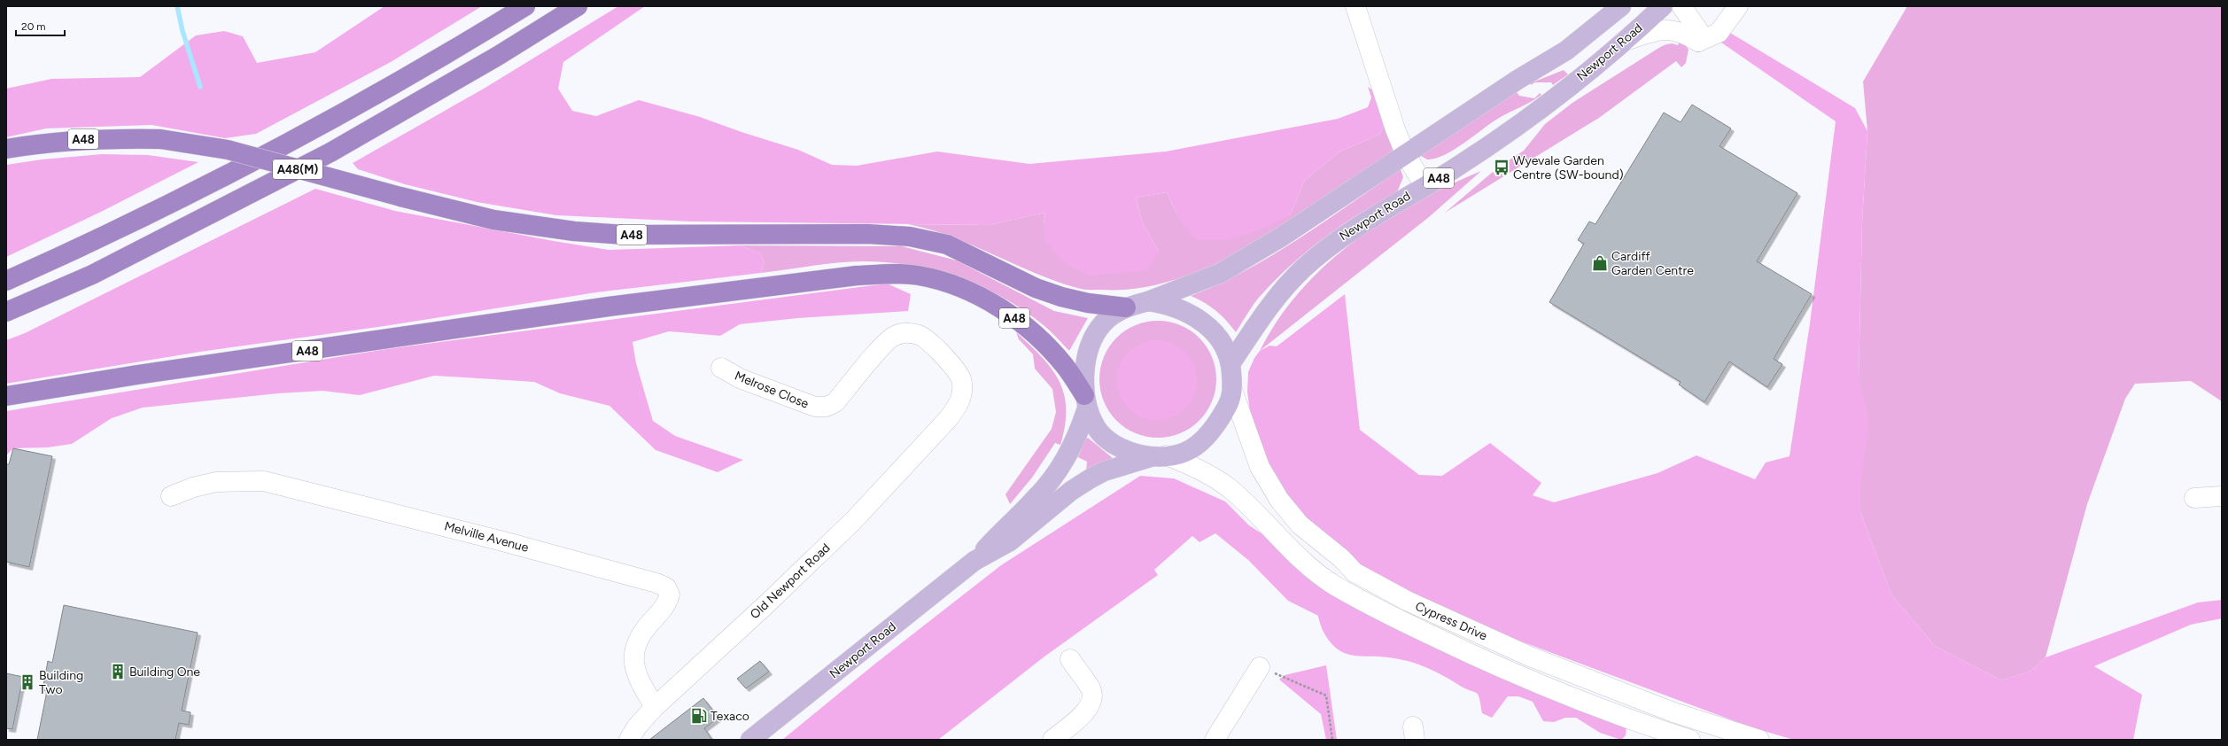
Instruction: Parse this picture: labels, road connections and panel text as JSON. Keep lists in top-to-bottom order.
{
  "streets": {
    "highway": ["A48", "A48(M)"],
    "main road": ["Newport Road"],
    "street": [
      "Melrose Close",
      "Melville Avenue",
      "Old Newport Road",
      "Cypress Drive"
    ]
  },
  "crossings": [
    ["Newport Road", "A48"],
    ["Newport Road", "Cypress Drive"],
    ["Melrose Close", "Old Newport Road"],
    ["Melville Avenue", "Old Newport Road"]
  ],
  "places": {
    "bus stop": ["Wyevale Garden Centre (SW-bound)"],
    "shop": ["Cardiff Garden Centre"],
    "building": ["Building One", "Building Two"],
    "fuel station": ["Texaco"]
  },
  "scale_bar": "20 m"
}
